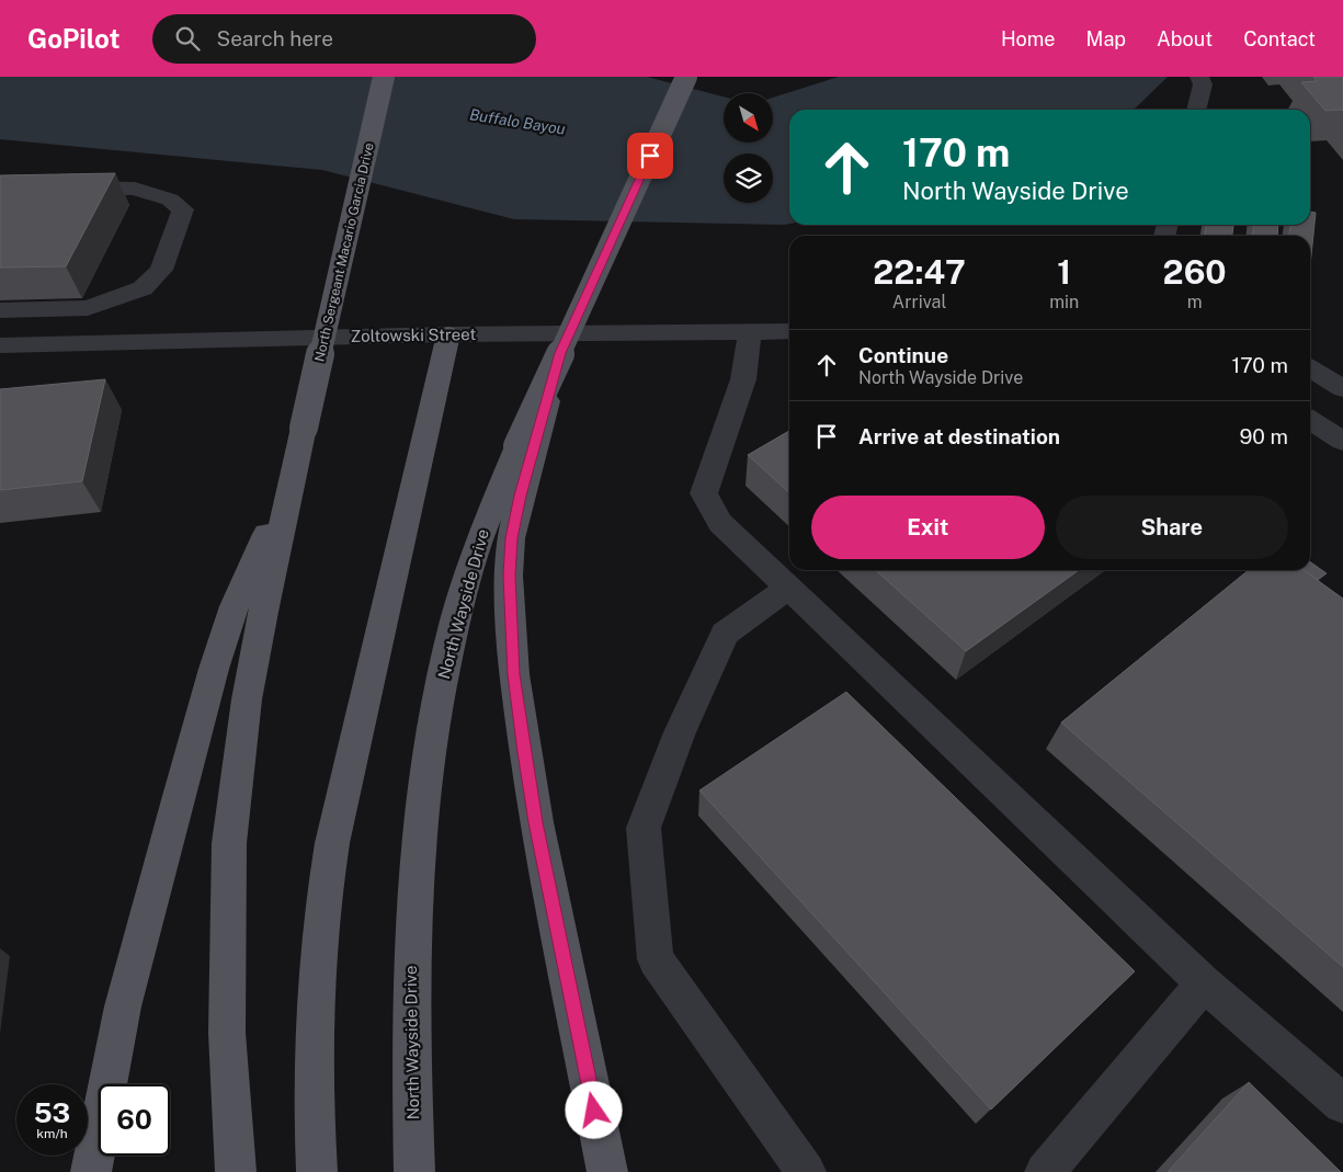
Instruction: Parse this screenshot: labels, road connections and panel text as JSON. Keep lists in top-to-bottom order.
{
  "streets": {
    "main road": ["North Sergeant Macario Garcia Drive", "North Wayside Drive"],
    "street": ["Zoltowski Street"]
  },
  "water": ["Buffalo Bayou"],
  "north": "bottom right",
  "page": {
    "header": "GoPilot",
    "search": "Search here",
    "nav": [
      "Home",
      "Map",
      "About",
      "Contact"
    ],
    "turn": ["170 m", "North Wayside Drive"],
    "eta": [
      "22:47",
      "Arrival",
      "1",
      "min",
      "260",
      "m"
    ],
    "list": [
      {
        "name": "Continue",
        "note": "North Wayside Drive",
        "value": "170 m"
      },
      {
        "name": "Arrive at destination",
        "value": "90 m"
      }
    ],
    "buttons": ["Exit", "Share"],
    "speed": "53 km/h",
    "limit": "60"
  }
}
